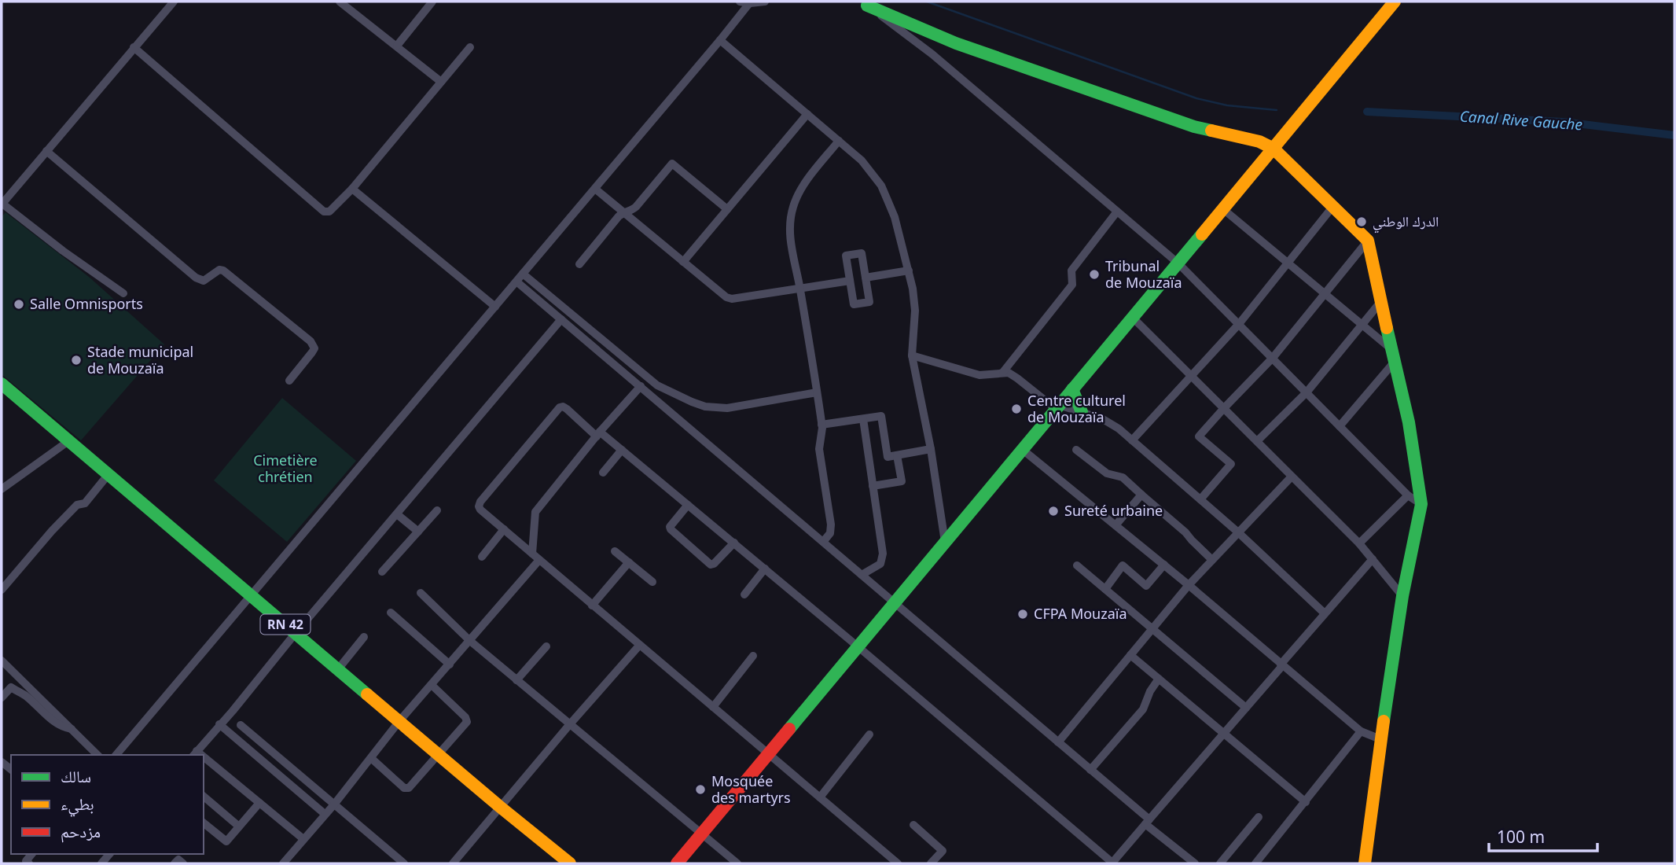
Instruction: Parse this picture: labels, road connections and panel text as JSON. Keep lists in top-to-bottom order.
{
  "streets": {
    "main road": ["RN 42"]
  },
  "water": ["Canal Rive Gauche"],
  "parks": ["Cimetière chrétien"],
  "places": [
    "الدرك الوطني",
    "Tribunal de Mouzaïa",
    "Salle Omnisports",
    "Stade municipal de Mouzaïa",
    "Centre culturel de Mouzaïa",
    "Sureté urbaine",
    "CFPA Mouzaïa",
    "Mosquée des martyrs"
  ],
  "legend": ["سالك", "بطيء", "مزدحم"],
  "scale_bar": "100 m"
}
